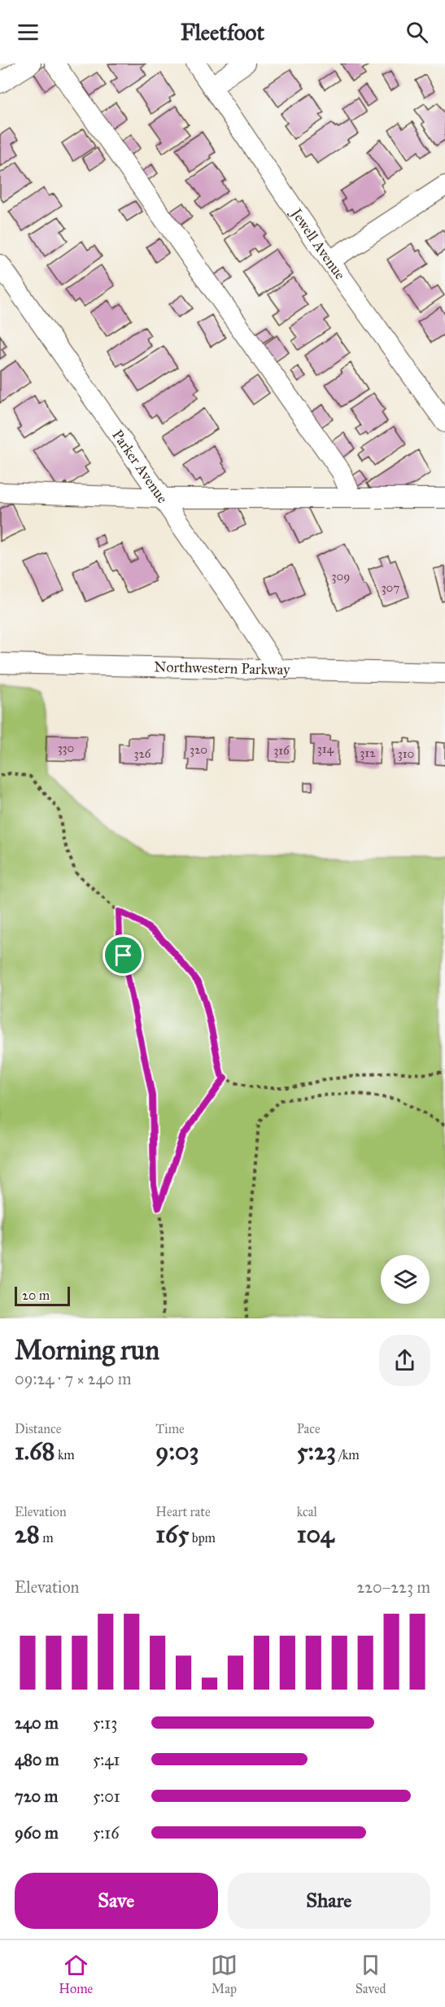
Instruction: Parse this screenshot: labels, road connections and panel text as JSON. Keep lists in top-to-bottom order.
{
  "streets": {
    "street": ["Jewell Avenue", "Parker Avenue", "Northwestern Parkway"]
  },
  "crossings": [
    ["Parker Avenue", "Northwestern Parkway"]
  ],
  "house_numbers": [
    "309",
    "307",
    "330",
    "314",
    "320",
    "316",
    "312",
    "326",
    "310"
  ],
  "scale_bar": "20 m",
  "page": {
    "header": "Fleetfoot",
    "scale": "20 m",
    "heading": ["Morning run", "09:24 · 7 × 240 m"],
    "stats": [
      ["Distance", "1.68 km"],
      ["Time", "9:03"],
      ["Pace", "5:23 /km"],
      ["Elevation", "28 m"],
      ["Heart rate", "165 bpm"],
      ["kcal", "104"]
    ],
    "chart": ["Elevation", "220–223 m"],
    "list": [
      {
        "name": "240 m",
        "note": "5:13"
      },
      {
        "name": "480 m",
        "note": "5:41"
      },
      {
        "name": "720 m",
        "note": "5:01"
      },
      {
        "name": "960 m",
        "note": "5:16"
      }
    ],
    "buttons": ["Save", "Share"],
    "tabs": ["Home", "Map", "Saved"]
  }
}
